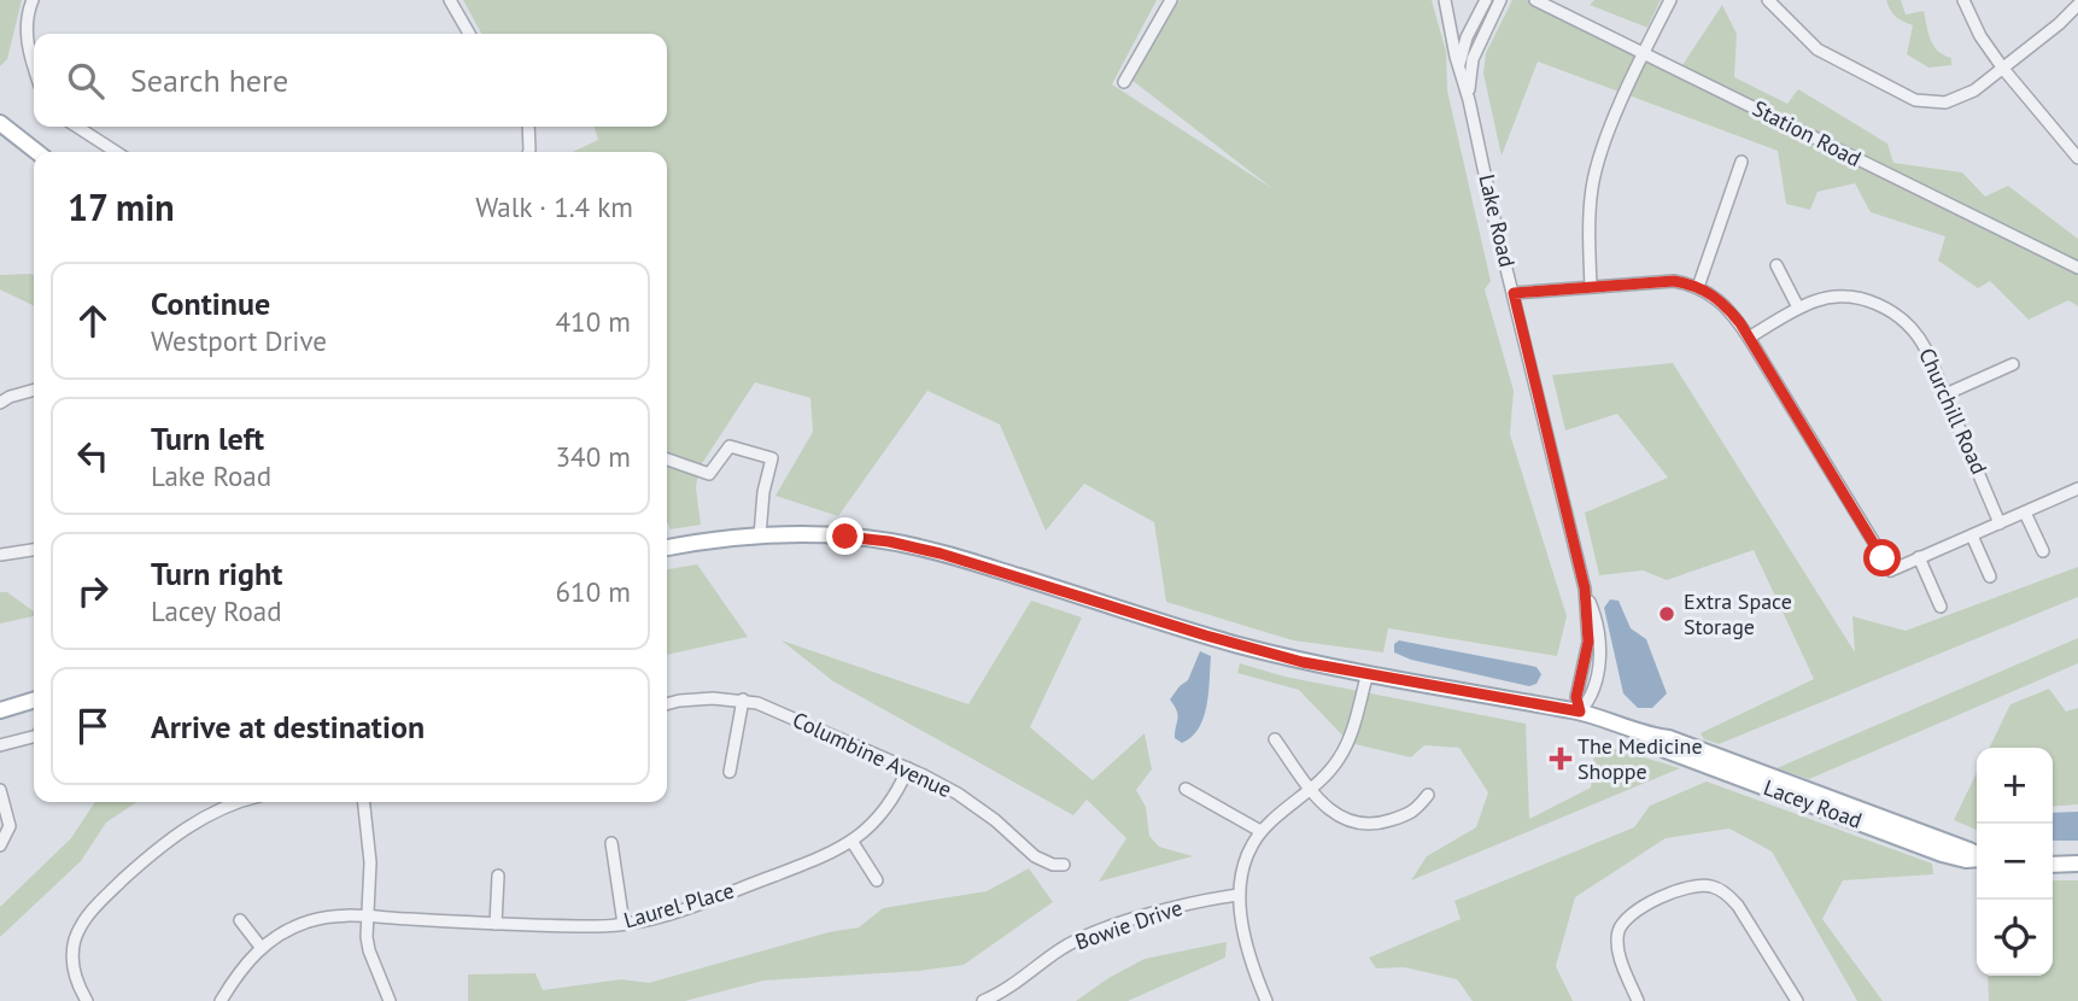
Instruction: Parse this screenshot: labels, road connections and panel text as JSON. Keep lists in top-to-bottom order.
{
  "streets": {
    "main road": ["Lacey Road"],
    "street": [
      "Station Road",
      "Lake Road",
      "Churchill Road",
      "Columbine Avenue",
      "Laurel Place",
      "Bowie Drive"
    ]
  },
  "crossings": [
    ["Lake Road", "Lacey Road"],
    ["Columbine Avenue", "Laurel Place"]
  ],
  "places": {
    "other": ["Extra Space Storage"],
    "health": ["The Medicine Shoppe"]
  },
  "page": {
    "search": "Search here",
    "heading": ["17 min", "Walk · 1.4 km"],
    "list": [
      ["Continue", "Westport Drive", "410 m"],
      ["Turn left", "Lake Road", "340 m"],
      ["Turn right", "Lacey Road", "610 m"],
      "Arrive at destination"
    ],
    "map_buttons": ["+", "−"]
  }
}
